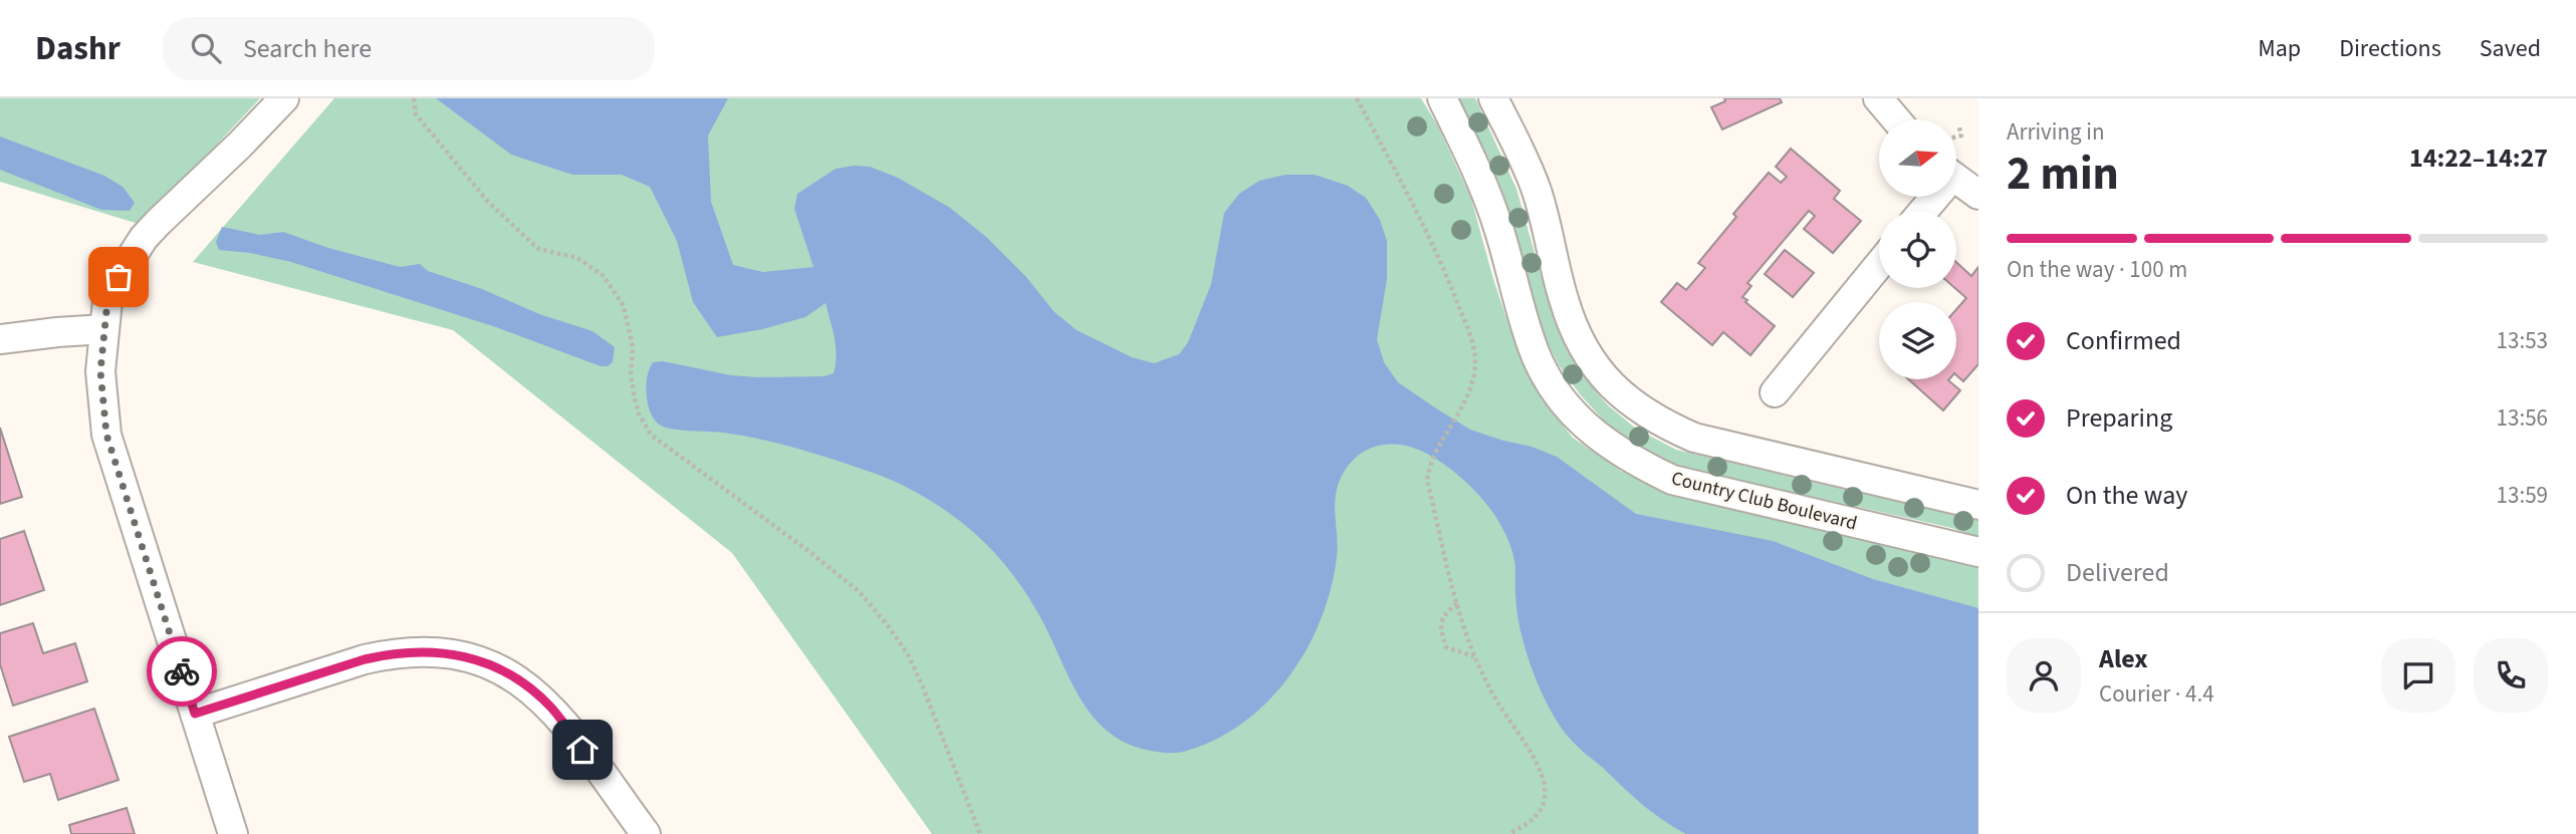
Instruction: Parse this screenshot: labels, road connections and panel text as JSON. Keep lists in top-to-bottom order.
{
  "streets": {
    "street": ["Country Club Boulevard"]
  },
  "north": "right",
  "page": {
    "header": "Dashr",
    "search": "Search here",
    "nav": ["Map", "Directions", "Saved"],
    "heading": ["2 min", "Arriving in", "14:22–14:27"],
    "panel": ["Alex", "Courier · 4.4"],
    "bar": "On the way · 100 m",
    "list": [
      ["Confirmed", "13:53"],
      ["Preparing", "13:56"],
      ["On the way", "13:59"],
      "Delivered"
    ]
  }
}
